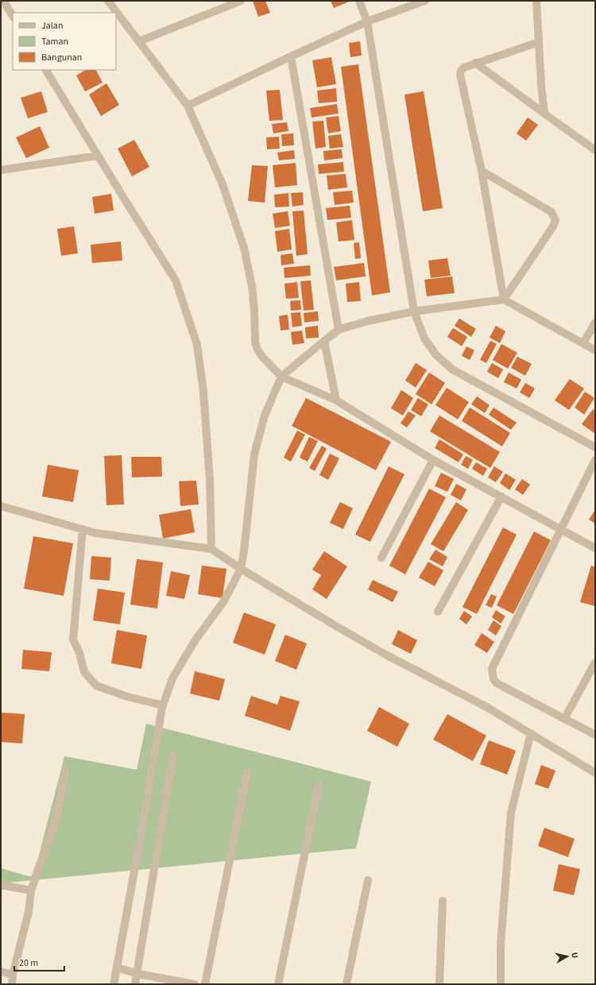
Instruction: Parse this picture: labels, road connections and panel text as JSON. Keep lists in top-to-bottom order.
{
  "legend": ["Jalan", "Taman", "Bangunan"],
  "scale_bar": "20 m",
  "north": "right"
}
